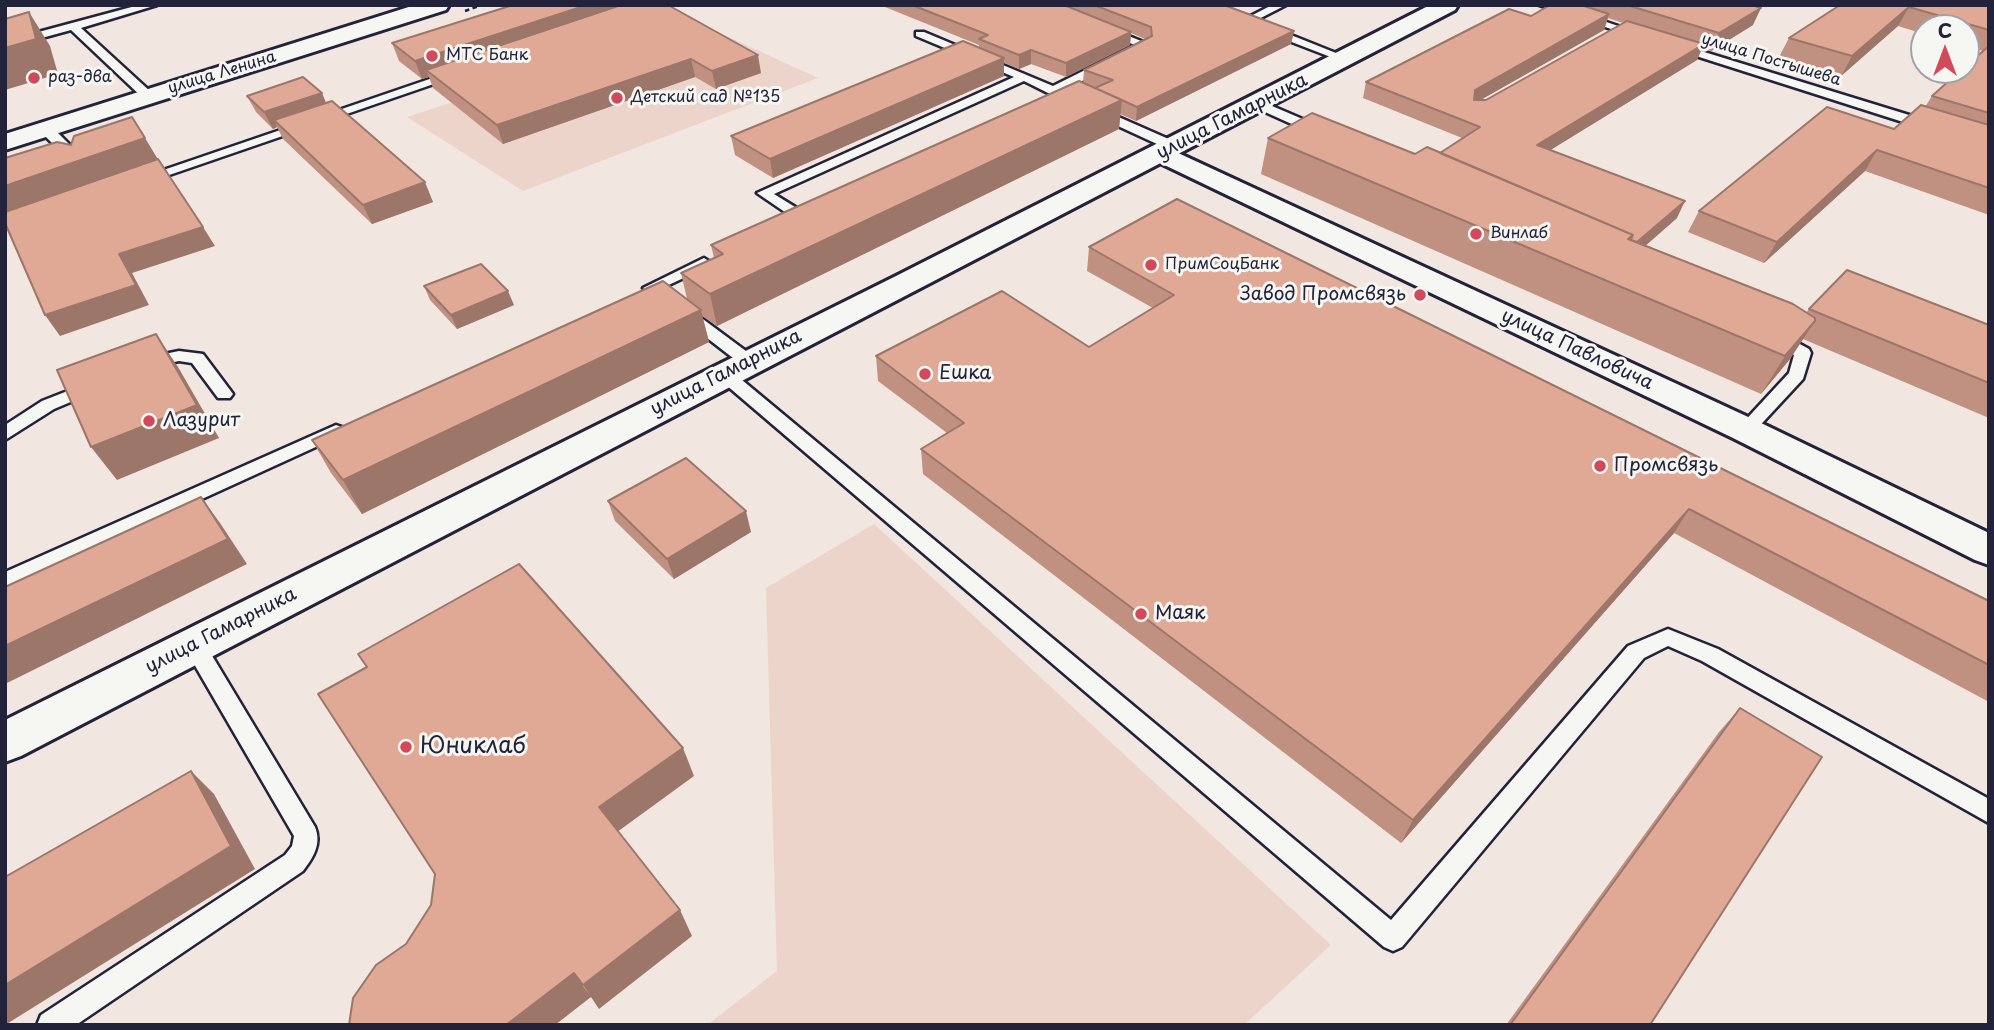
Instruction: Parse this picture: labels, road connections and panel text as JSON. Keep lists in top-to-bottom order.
{
  "streets": {
    "street": ["улица Ленина", "улица Гамарника", "улица Павловича"],
    "lane": ["улица Постышева"]
  },
  "crossings": [
    ["улица Гамарника", "улица Павловича"]
  ],
  "places": [
    "МТС Банк",
    "раз-два",
    "Детский сад №135",
    "Винлаб",
    "ПримСоцБанк",
    "Завод Промсвязь",
    "Ешка",
    "Лазурит",
    "Промсвязь",
    "Маяк",
    "Юниклаб"
  ],
  "north": "top"
}
